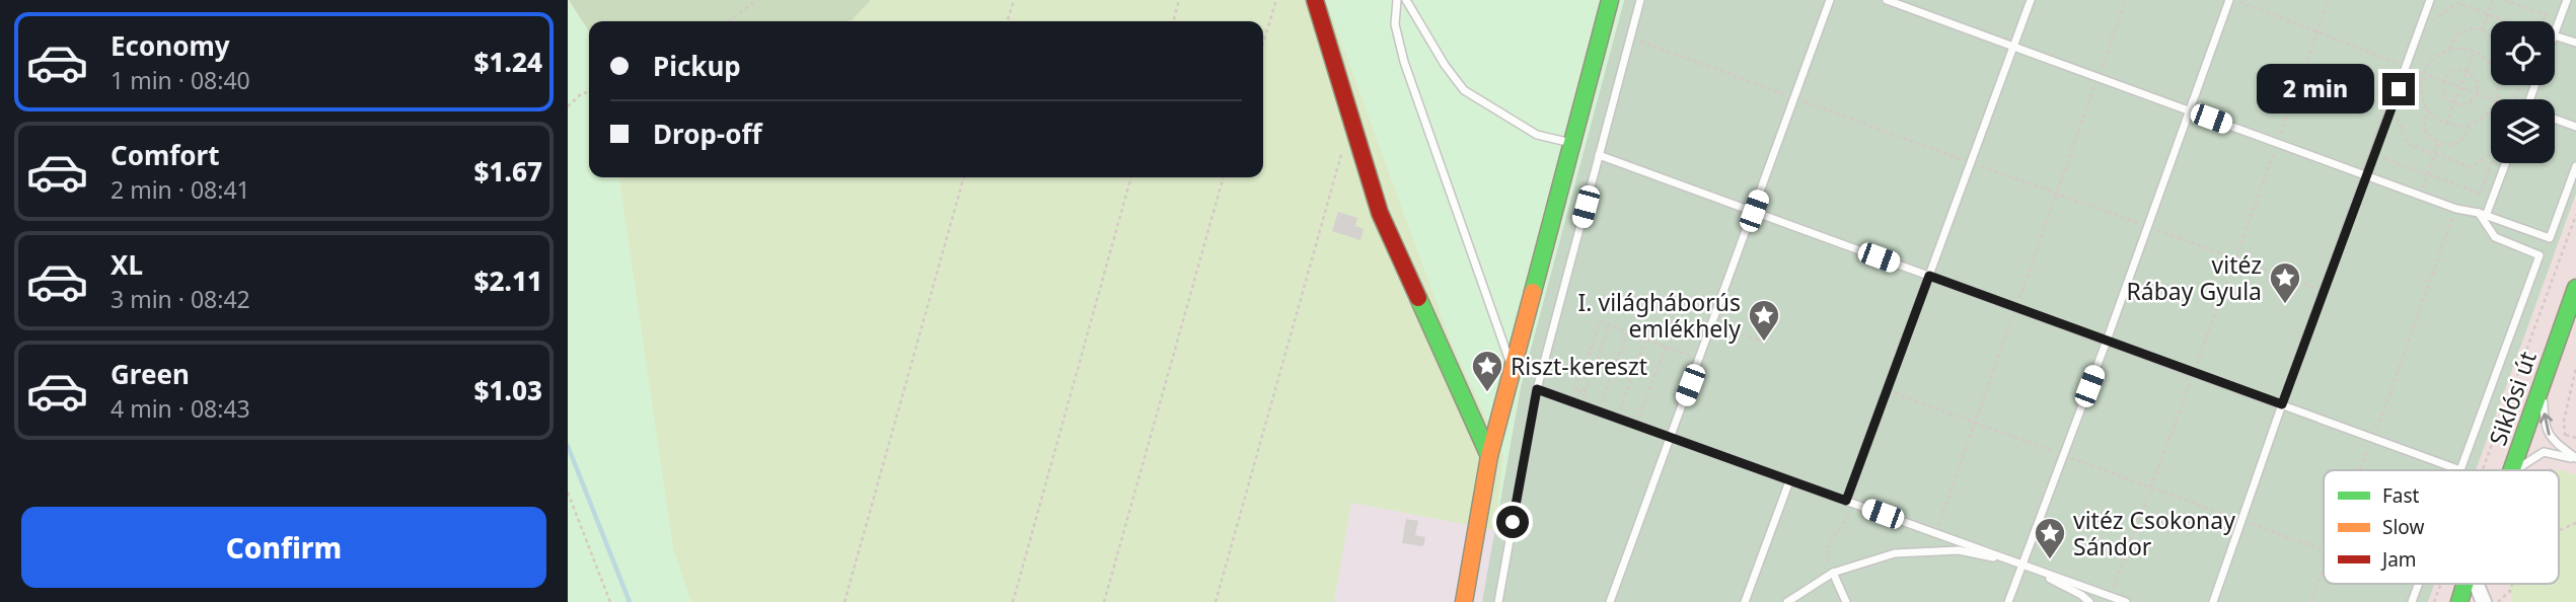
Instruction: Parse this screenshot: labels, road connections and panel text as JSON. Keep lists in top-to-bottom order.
{
  "streets": {
    "street": ["Siklósi út"]
  },
  "places": {
    "place": [
      "vitéz Rábay Gyula",
      "I. világháborús emlékhely",
      "Riszt-kereszt",
      "vitéz Csokonay Sándor"
    ]
  },
  "legend": ["Fast", "Slow", "Jam"],
  "page": {
    "list": [
      {
        "name": "Economy",
        "note": "1 min · 08:40",
        "value": "$1.24"
      },
      {
        "name": "Comfort",
        "note": "2 min · 08:41",
        "value": "$1.67"
      },
      {
        "name": "XL",
        "note": "3 min · 08:42",
        "value": "$2.11"
      },
      {
        "name": "Green",
        "note": "4 min · 08:43",
        "value": "$1.03"
      }
    ],
    "banner": ["Pickup", "Drop-off"],
    "bubble": "2 min",
    "buttons": "Confirm"
  }
}
